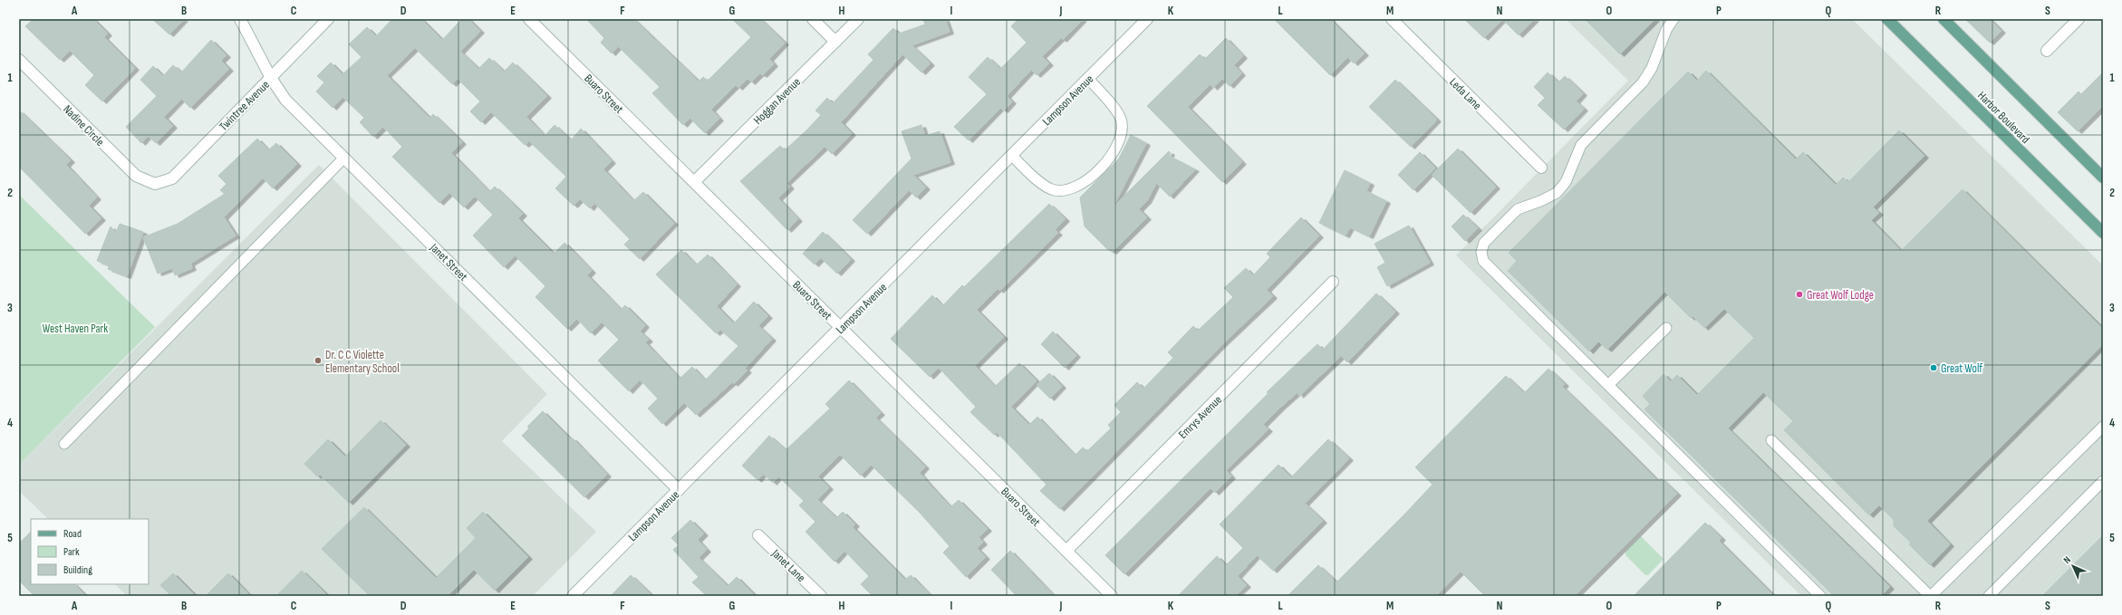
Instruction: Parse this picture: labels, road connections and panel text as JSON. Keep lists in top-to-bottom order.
{
  "streets": {
    "main road": ["Harbor Boulevard"],
    "street": [
      "Buaro Street",
      "Leda Lane",
      "Lampson Avenue",
      "Hoggan Avenue",
      "Twintree Avenue",
      "Nadine Circle",
      "Janet Street",
      "Emrys Avenue",
      "Janet Lane"
    ]
  },
  "crossings": [
    ["Buaro Street", "Lampson Avenue"],
    ["Buaro Street", "Hoggan Avenue"],
    ["Buaro Street", "Emrys Avenue"],
    ["Lampson Avenue", "Janet Street"],
    ["Twintree Avenue", "Nadine Circle"],
    ["Twintree Avenue", "Janet Street"]
  ],
  "parks": ["West Haven Park"],
  "places": ["Great Wolf Lodge", "Dr. C C Violette Elementary School", "Great Wolf"],
  "legend": ["Road", "Park", "Building"],
  "north": "top left",
  "grid": {
    "columns": [
      "A",
      "B",
      "C",
      "D",
      "E",
      "F",
      "G",
      "H",
      "I",
      "J",
      "K",
      "L",
      "M",
      "N",
      "O",
      "P",
      "Q",
      "R",
      "S"
    ],
    "rows": [
      "1",
      "2",
      "3",
      "4",
      "5"
    ]
  }
}
